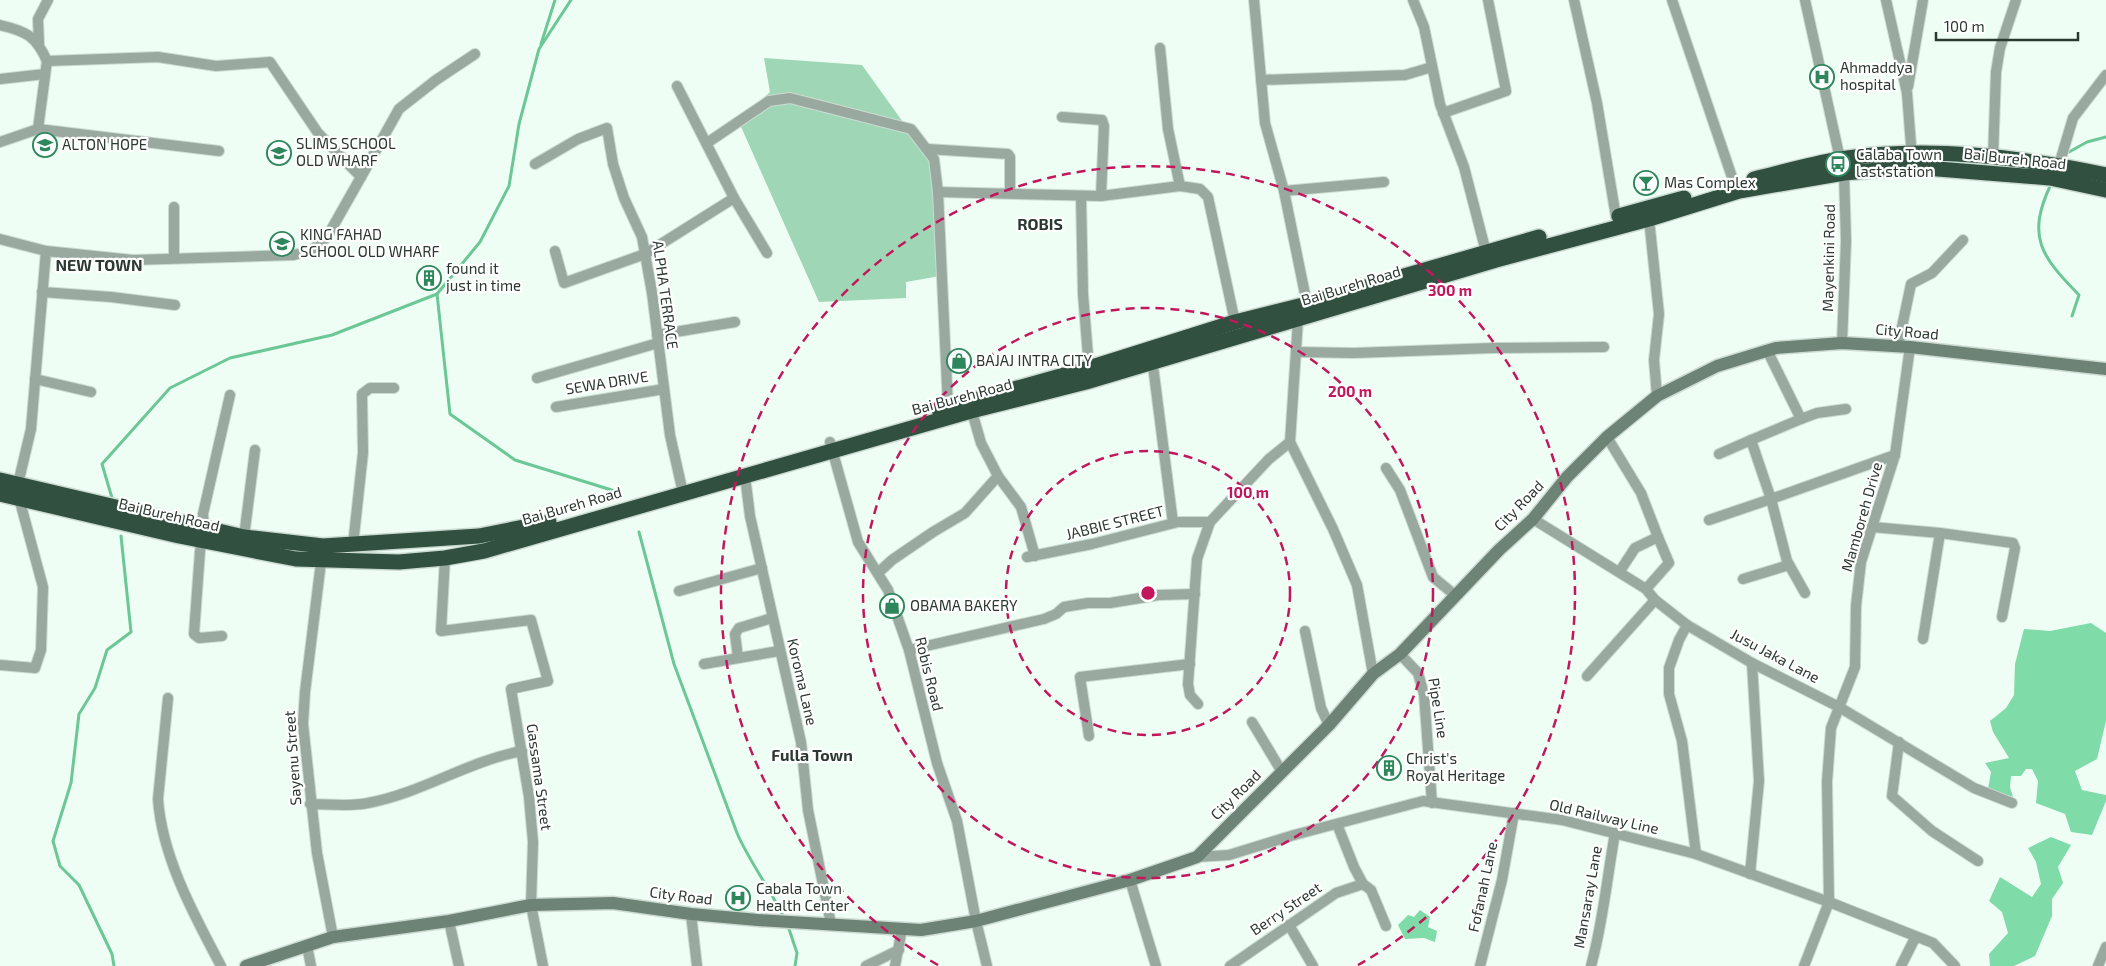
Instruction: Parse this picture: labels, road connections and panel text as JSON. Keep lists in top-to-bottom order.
{
  "streets": {
    "highway": ["Bai Bureh Road"],
    "main road": ["City Road"],
    "street": [
      "Mayenkini Road",
      "ALPHA TERRACE",
      "SEWA DRIVE",
      "Mamboreh Drive",
      "JABBIE STREET",
      "Jusu Jaka Lane",
      "Robis Road",
      "Koroma Lane",
      "Pipe Line",
      "Sayenu Street",
      "Gassama Street",
      "Old Railway Line",
      "Fofanah Lane",
      "Mansaray Lane",
      "Berry Street"
    ]
  },
  "crossings": [
    ["Bai Bureh Road", "Mayenkini Road"],
    ["Bai Bureh Road", "ALPHA TERRACE"],
    ["Bai Bureh Road", "Robis Road"],
    ["Bai Bureh Road", "Koroma Lane"],
    ["Bai Bureh Road", "Sayenu Street"],
    ["Bai Bureh Road", "Gassama Street"],
    ["Mayenkini Road", "City Road"],
    ["ALPHA TERRACE", "SEWA DRIVE"],
    ["City Road", "Mamboreh Drive"],
    ["City Road", "Jusu Jaka Lane"],
    ["City Road", "Robis Road"],
    ["City Road", "Koroma Lane"],
    ["City Road", "Pipe Line"],
    ["City Road", "Sayenu Street"],
    ["City Road", "Gassama Street"],
    ["City Road", "Old Railway Line"],
    ["Mamboreh Drive", "Jusu Jaka Lane"],
    ["Mamboreh Drive", "Old Railway Line"],
    ["Pipe Line", "Old Railway Line"],
    ["Old Railway Line", "Fofanah Lane"],
    ["Old Railway Line", "Mansaray Lane"]
  ],
  "districts": ["ROBIS", "NEW TOWN", "Fulla Town"],
  "places": {
    "hospital": ["Ahmaddya hospital", "Cabala Town Health Center"],
    "school or university": ["ALTON HOPE", "SLIMS SCHOOL OLD WHARF", "KING FAHAD SCHOOL OLD WHARF"],
    "bus stop": ["Calaba Town last station"],
    "bar": ["Mas Complex"],
    "building": ["found it just in time", "Christ's Royal Heritage"],
    "shop": ["BAJAJ INTRA CITY", "OBAMA BAKERY"]
  },
  "scale_bar": "100 m",
  "rings": ["300 m", "200 m", "100 m"]
}
